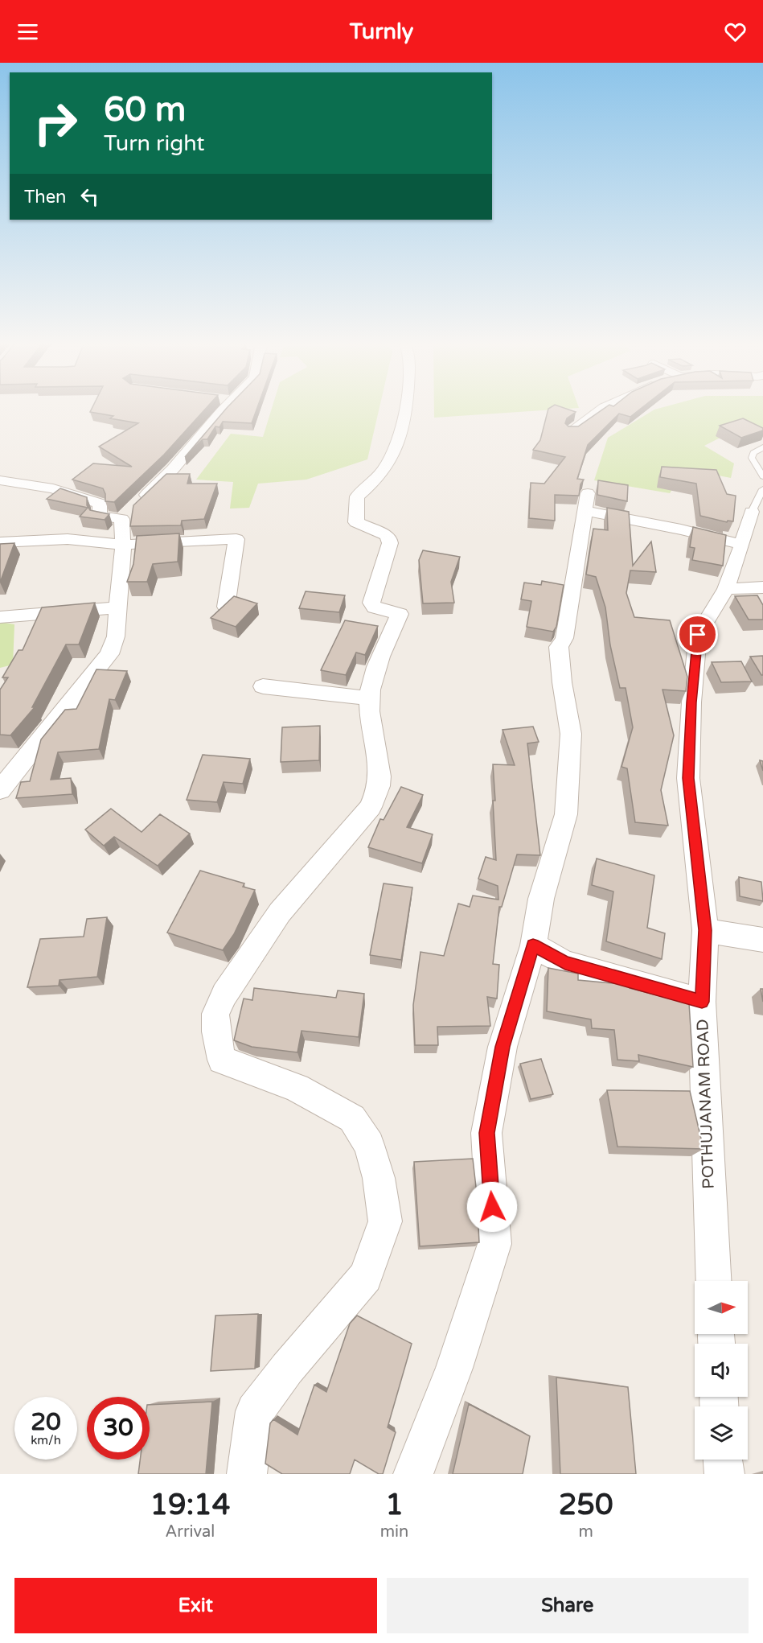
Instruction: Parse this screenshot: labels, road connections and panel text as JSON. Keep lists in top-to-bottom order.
{
  "streets": {
    "street": ["POTHUJANAM ROAD"]
  },
  "north": "right",
  "page": {
    "header": "Turnly",
    "turn": ["60 m", "Turn right"],
    "then": "Then",
    "speed": "20 km/h",
    "limit": "30",
    "eta": [
      "19:14",
      "Arrival",
      "1",
      "min",
      "250",
      "m"
    ],
    "buttons": ["Exit", "Share"]
  }
}
